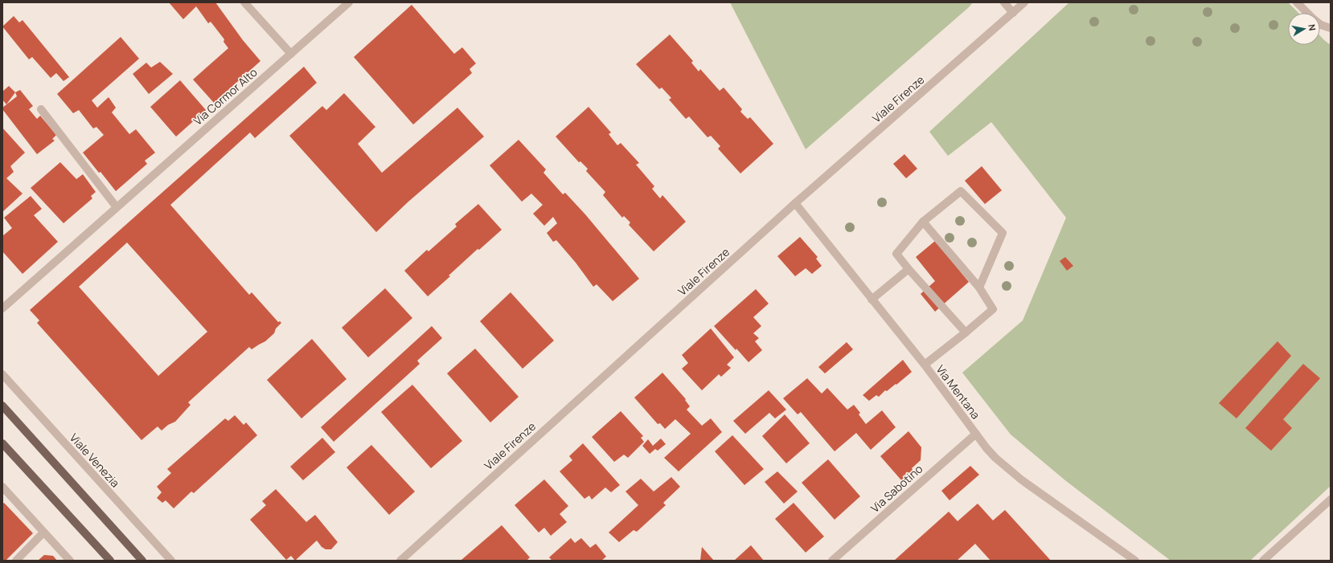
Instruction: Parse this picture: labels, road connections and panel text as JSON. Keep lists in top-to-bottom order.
{
  "streets": {
    "street": [
      "Via Cormor Alto",
      "Viale Firenze",
      "Via Mentana",
      "Viale Venezia",
      "Via Sabotino"
    ]
  },
  "crossings": [
    ["Viale Firenze", "Via Mentana"],
    ["Via Mentana", "Via Sabotino"]
  ],
  "north": "right"
}
